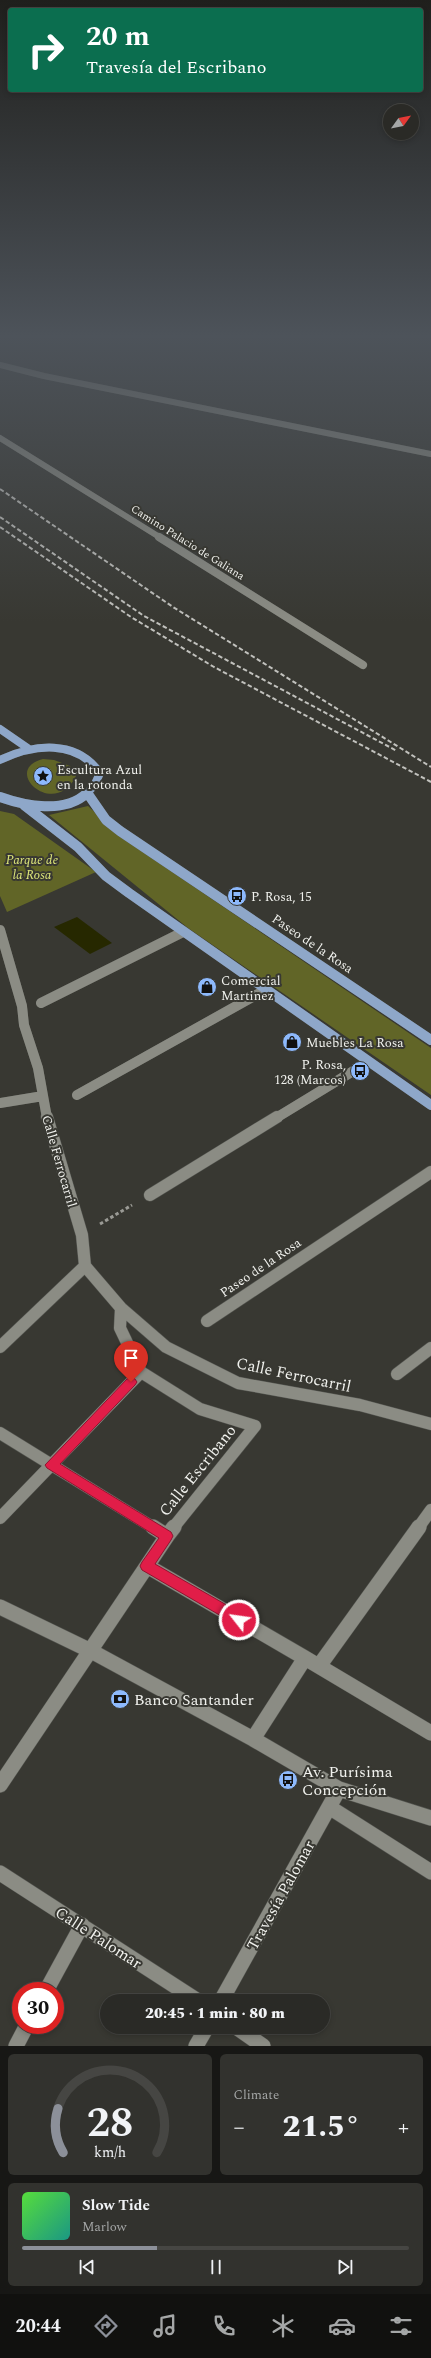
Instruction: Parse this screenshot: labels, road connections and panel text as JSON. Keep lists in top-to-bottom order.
{
  "streets": {
    "main road": ["Paseo de la Rosa"],
    "street": [
      "Camino Palacio de Galiana",
      "Calle Ferrocarril",
      "Calle Escribano",
      "Travesía Palomar",
      "Calle Palomar"
    ]
  },
  "parks": ["Parque de la Rosa"],
  "places": {
    "place": ["Escultura Azul en la rotonda"],
    "bus stop": ["P. Rosa, 15", "P. Rosa, 128 (Marcos)", "Av. Purísima Concepción"],
    "shop": ["Comercial Martinez", "Muebles La Rosa"],
    "bank": ["Banco Santander"]
  },
  "north": "top right",
  "page": {
    "turn": ["20 m", "Travesía del Escribano"],
    "limit": "30",
    "trip": "20:45 · 1 min · 80 m",
    "tile": "Climate",
    "heat": ["−", "21.5°", "+"],
    "song": ["Slow Tide", "Marlow"],
    "tabs": "20:44",
    "gauge": ["28", "km/h"]
  }
}
